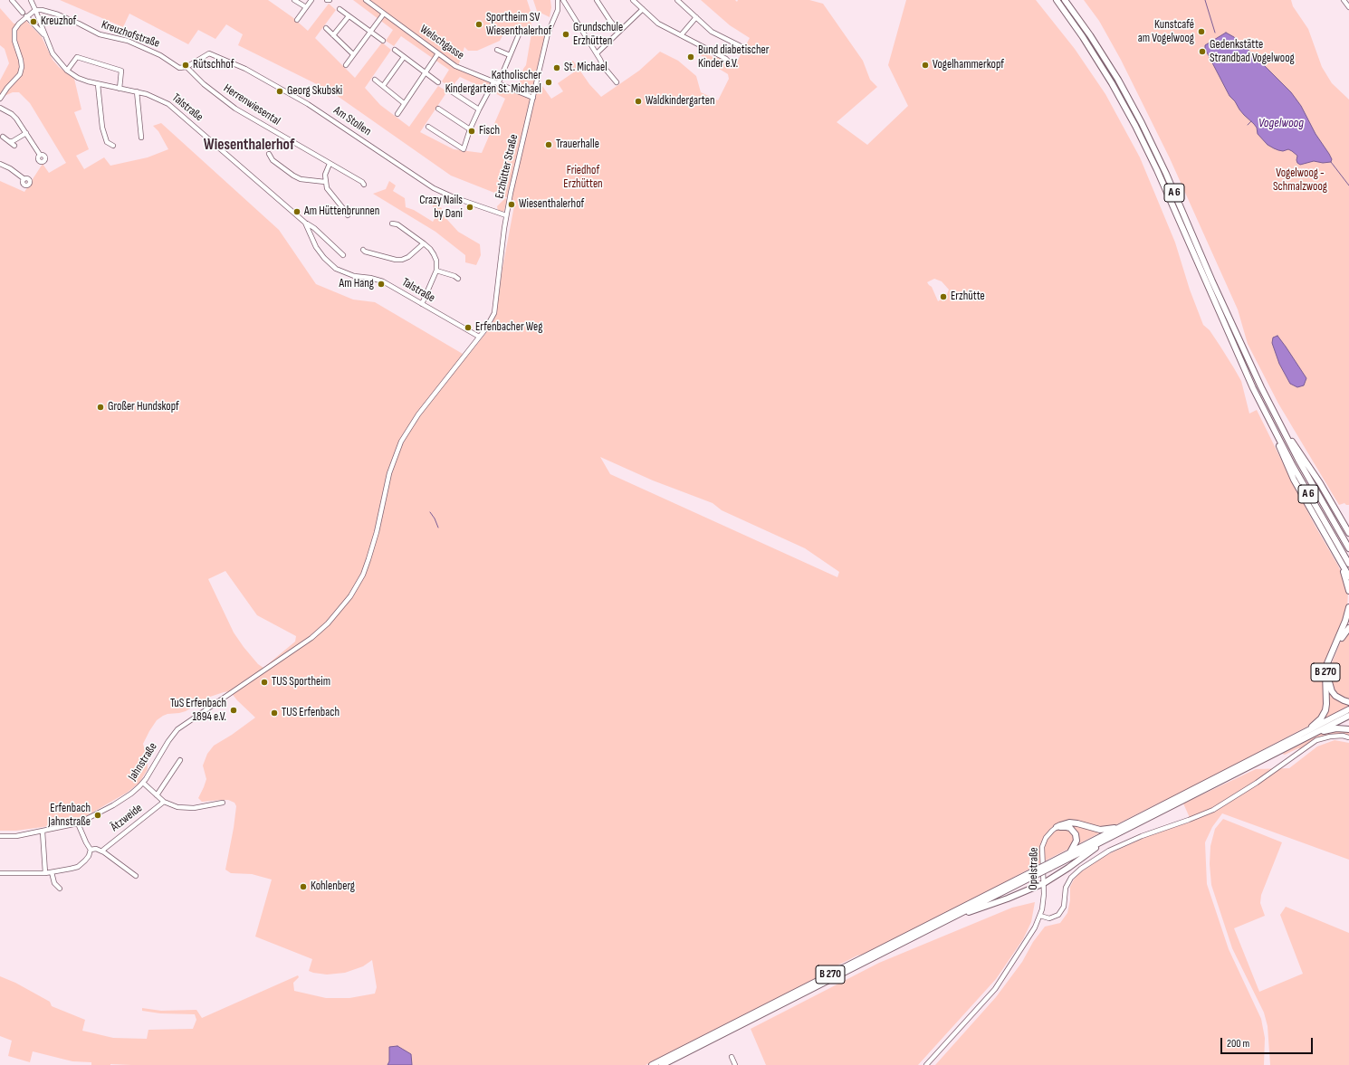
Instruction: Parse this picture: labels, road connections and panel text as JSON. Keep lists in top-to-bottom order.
{
  "streets": {
    "highway": ["A 6", "B 270"],
    "street": [
      "Kreuzhofstraße",
      "Welschgasse",
      "Herrenwiesental",
      "Talstraße",
      "Am Stollen",
      "Erzhütter Straße",
      "Jahnstraße",
      "Ätzweide",
      "Opelstraße"
    ]
  },
  "crossings": [
    ["Kreuzhofstraße", "Herrenwiesental"],
    ["Kreuzhofstraße", "Talstraße"],
    ["Kreuzhofstraße", "Am Stollen"],
    ["Welschgasse", "Erzhütter Straße"],
    ["Herrenwiesental", "Am Stollen"],
    ["Talstraße", "Erzhütter Straße"],
    ["Am Stollen", "Erzhütter Straße"],
    ["Erzhütter Straße", "Jahnstraße"]
  ],
  "districts": ["Wiesenthalerhof"],
  "water": ["Vogelwoog"],
  "parks": ["Friedhof Erzhütten", "Vogelwoog - Schmalzwoog"],
  "places": [
    "Kreuzhof",
    "Sportheim SV Wiesenthalerhof",
    "Kunstcafé am Vogelwoog",
    "Grundschule Erzhütten",
    "Gedenkstätte Strandbad Vogelwoog",
    "Bund diabetischer Kinder e.V.",
    "Rütschhof",
    "Vogelhammerkopf",
    "St. Michael",
    "Katholischer Kindergarten St. Michael",
    "Georg Skubski",
    "Waldkindergarten",
    "Fisch",
    "Trauerhalle",
    "Wiesenthalerhof",
    "Crazy Nails by Dani",
    "Am Hüttenbrunnen",
    "Am Hang",
    "Erzhütte",
    "Erfenbacher Weg",
    "Großer Hundskopf",
    "TUS Sportheim",
    "TuS Erfenbach 1894 e.V.",
    "TUS Erfenbach",
    "Erfenbach Jahnstraße",
    "Kohlenberg"
  ],
  "scale_bar": "200 m"
}
